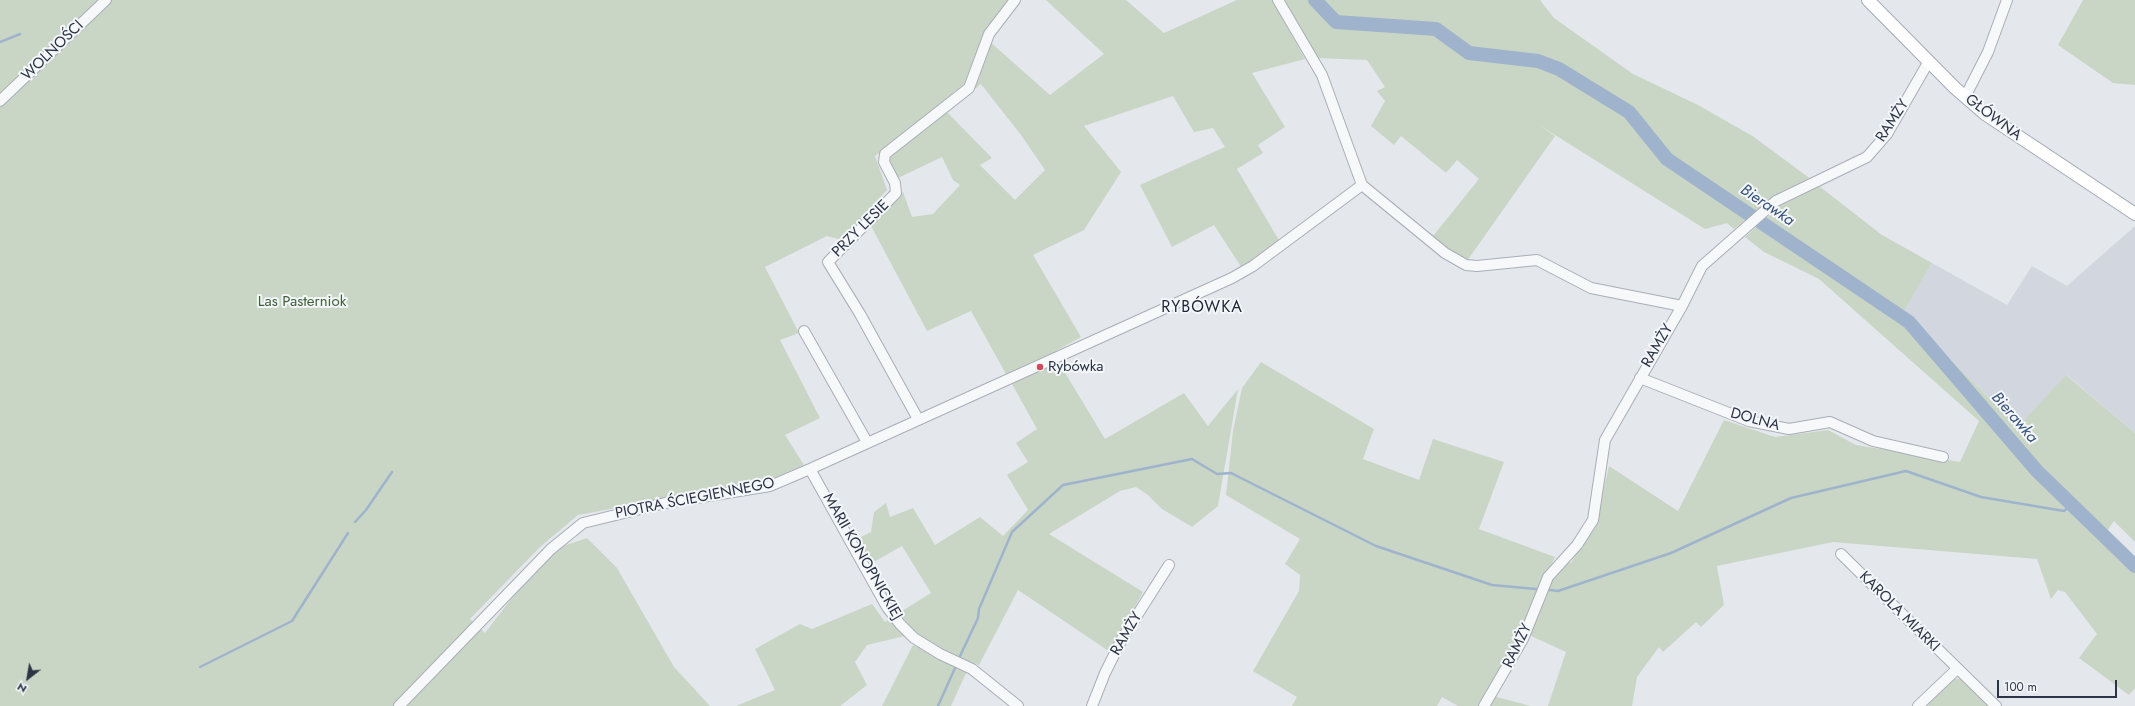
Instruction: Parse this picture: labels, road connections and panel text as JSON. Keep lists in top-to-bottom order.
{
  "streets": {
    "main road": ["GŁÓWNA"],
    "street": [
      "WOLNOŚCI",
      "RAMŻY",
      "PRZY LESIE",
      "DOLNA",
      "PIOTRA ŚCIEGIENNEGO",
      "MARII KONOPNICKIEJ",
      "KAROLA MIARKI"
    ]
  },
  "crossings": [
    ["GŁÓWNA", "RAMŻY"],
    ["RAMŻY", "DOLNA"],
    ["PRZY LESIE", "PIOTRA ŚCIEGIENNEGO"],
    ["PIOTRA ŚCIEGIENNEGO", "MARII KONOPNICKIEJ"]
  ],
  "districts": ["RYBÓWKA"],
  "water": ["Bierawka"],
  "parks": ["Las Pasterniok"],
  "places": ["Rybówka"],
  "scale_bar": "100 m",
  "north": "bottom left"
}
